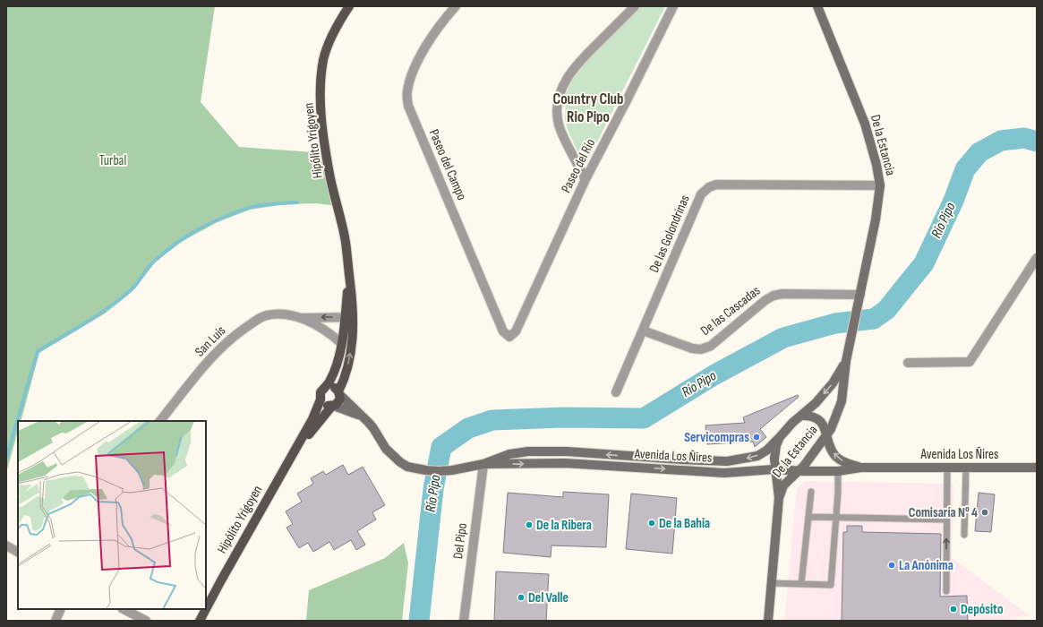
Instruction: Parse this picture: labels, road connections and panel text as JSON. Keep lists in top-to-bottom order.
{
  "streets": {
    "main road": ["Hipólito Yrigoyen"],
    "street": [
      "De la Estancia",
      "Paseo del Campo",
      "Paseo del Río",
      "De las Golondrinas",
      "De las Cascadas",
      "San Luis",
      "Avenida Los Ñires",
      "Del Pipo"
    ]
  },
  "crossings": [
    ["Hipólito Yrigoyen", "San Luis"],
    ["De la Estancia", "De las Golondrinas"],
    ["De la Estancia", "De las Cascadas"],
    ["De la Estancia", "Avenida Los Ñires"],
    ["Paseo del Campo", "Paseo del Río"],
    ["De las Golondrinas", "De las Cascadas"],
    ["Avenida Los Ñires", "Del Pipo"]
  ],
  "districts": ["Country Club Rio Pipo"],
  "water": ["Río Pipo"],
  "parks": ["Turbal"],
  "places": [
    "Servicompras",
    "Comisaría N° 4",
    "De la Bahia",
    "De la Ribera",
    "La Anónima",
    "Del Valle",
    "Depósito"
  ]
}
